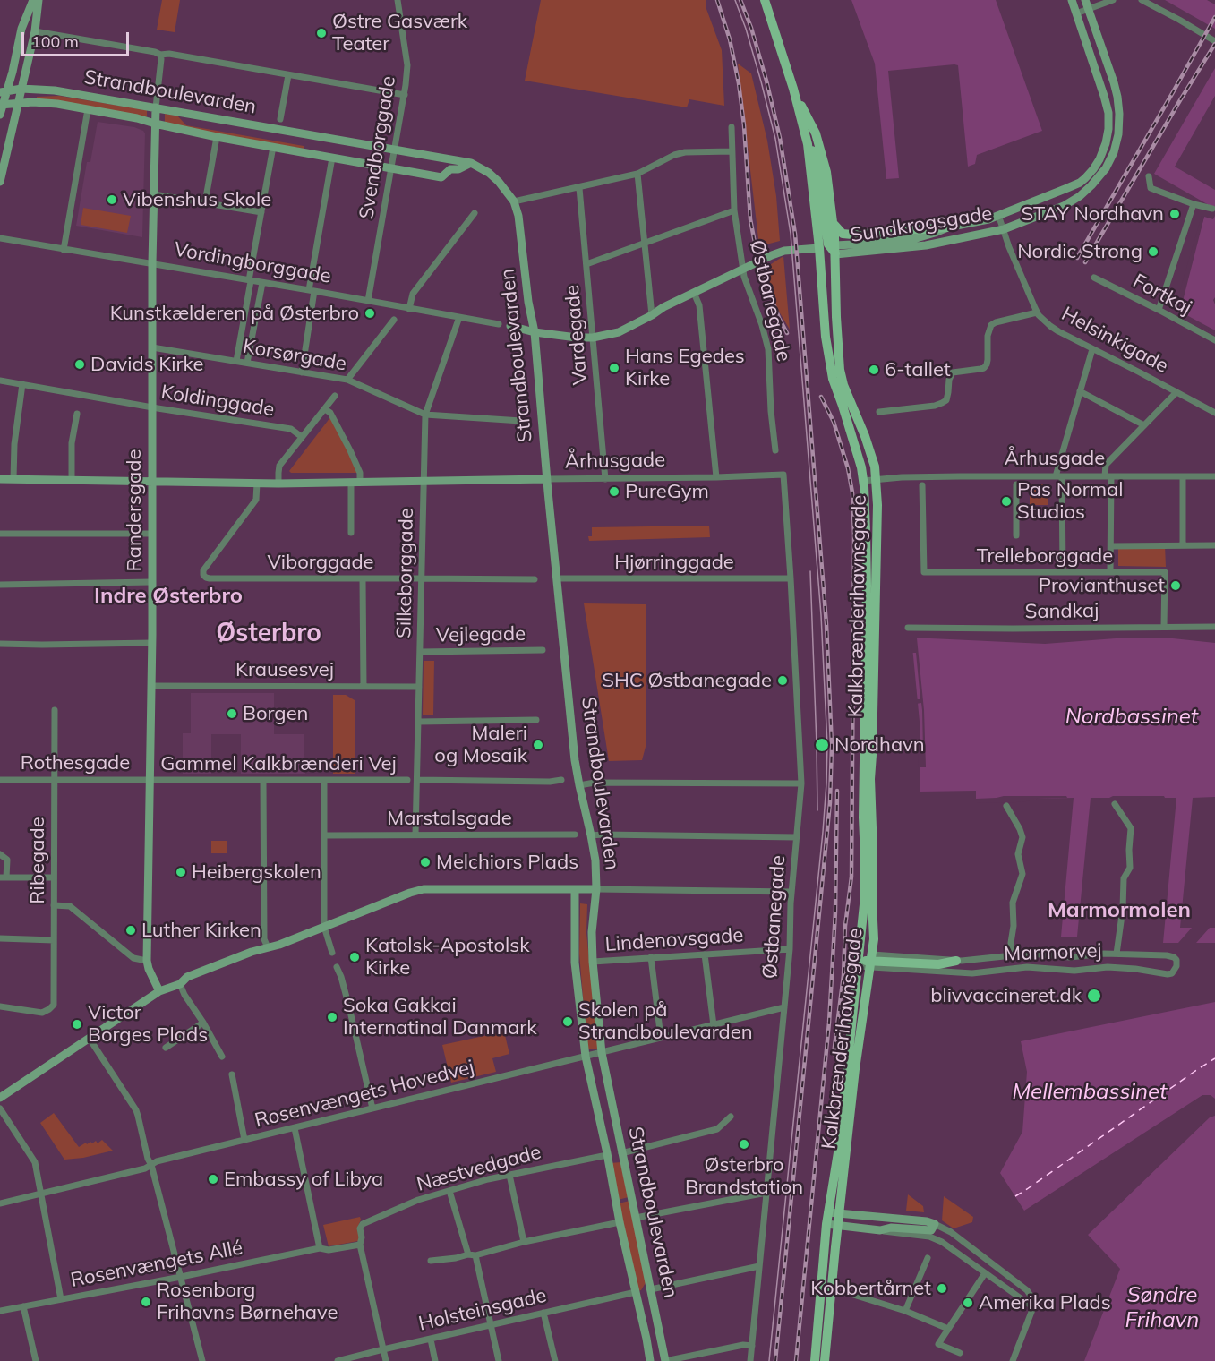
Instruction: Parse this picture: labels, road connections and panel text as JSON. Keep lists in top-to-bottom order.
{
  "streets": {
    "main road": ["Kalkbrænderihavnsgade"],
    "street": [
      "Strandboulevarden",
      "Svendborggade",
      "Sundkrogsgade",
      "Vordingborggade",
      "Fortkaj",
      "Østbanegade",
      "Vardegade",
      "Helsinkigade",
      "Korsørgade",
      "Koldinggade",
      "Århusgade",
      "Randersgade",
      "Trelleborggade",
      "Viborggade",
      "Hjørringgade",
      "Silkeborggade",
      "Sandkaj",
      "Vejlegade",
      "Krausesvej",
      "Rothesgade",
      "Gammel Kalkbrænderi Vej",
      "Marstalsgade",
      "Ribegade",
      "Lindenovsgade",
      "Marmorvej",
      "Rosenvængets Hovedvej",
      "Næstvedgade",
      "Rosenvængets Allé",
      "Holsteinsgade"
    ]
  },
  "crossings": [
    ["Strandboulevarden", "Svendborggade"],
    ["Strandboulevarden", "Århusgade"],
    ["Strandboulevarden", "Randersgade"],
    ["Strandboulevarden", "Hjørringgade"],
    ["Strandboulevarden", "Lindenovsgade"],
    ["Strandboulevarden", "Rosenvængets Hovedvej"],
    ["Strandboulevarden", "Næstvedgade"],
    ["Strandboulevarden", "Holsteinsgade"],
    ["Svendborggade", "Vordingborggade"],
    ["Sundkrogsgade", "Helsinkigade"],
    ["Sundkrogsgade", "Kalkbrænderihavnsgade"],
    ["Vordingborggade", "Randersgade"],
    ["Vordingborggade", "Silkeborggade"],
    ["Østbanegade", "Århusgade"],
    ["Østbanegade", "Hjørringgade"],
    ["Østbanegade", "Lindenovsgade"],
    ["Østbanegade", "Rosenvængets Hovedvej"],
    ["Vardegade", "Århusgade"],
    ["Korsørgade", "Randersgade"],
    ["Korsørgade", "Silkeborggade"],
    ["Koldinggade", "Randersgade"],
    ["Århusgade", "Randersgade"],
    ["Århusgade", "Viborggade"],
    ["Århusgade", "Silkeborggade"],
    ["Århusgade", "Kalkbrænderihavnsgade"],
    ["Randersgade", "Krausesvej"],
    ["Randersgade", "Rothesgade"],
    ["Randersgade", "Gammel Kalkbrænderi Vej"],
    ["Trelleborggade", "Sandkaj"],
    ["Viborggade", "Silkeborggade"],
    ["Silkeborggade", "Vejlegade"],
    ["Silkeborggade", "Krausesvej"],
    ["Silkeborggade", "Gammel Kalkbrænderi Vej"],
    ["Silkeborggade", "Marstalsgade"],
    ["Kalkbrænderihavnsgade", "Marmorvej"],
    ["Rothesgade", "Gammel Kalkbrænderi Vej"],
    ["Rothesgade", "Ribegade"],
    ["Næstvedgade", "Rosenvængets Allé"]
  ],
  "districts": ["Indre Østerbro", "Østerbro", "Marmormolen"],
  "water": ["Nordbassinet", "Mellembassinet", "Søndre Frihavn"],
  "places": [
    "Østre Gasværk Teater",
    "Vibenshus Skole",
    "STAY Nordhavn",
    "Nordic Strong",
    "Kunstkælderen på Østerbro",
    "Davids Kirke",
    "Hans Egedes Kirke",
    "6-tallet",
    "PureGym",
    "Pas Normal Studios",
    "Provianthuset",
    "SHC Østbanegade",
    "Borgen",
    "Maleri og Mosaik",
    "Nordhavn",
    "Melchiors Plads",
    "Heibergskolen",
    "Luther Kirken",
    "Katolsk-Apostolsk Kirke",
    "blivvaccineret.dk",
    "Soka Gakkai Internatinal Danmark",
    "Skolen på Strandboulevarden",
    "Victor Borges Plads",
    "Østerbro Brandstation",
    "Embassy of Libya",
    "Kobbertårnet",
    "Rosenborg Frihavns Børnehave",
    "Amerika Plads"
  ],
  "scale_bar": "100 m"
}
